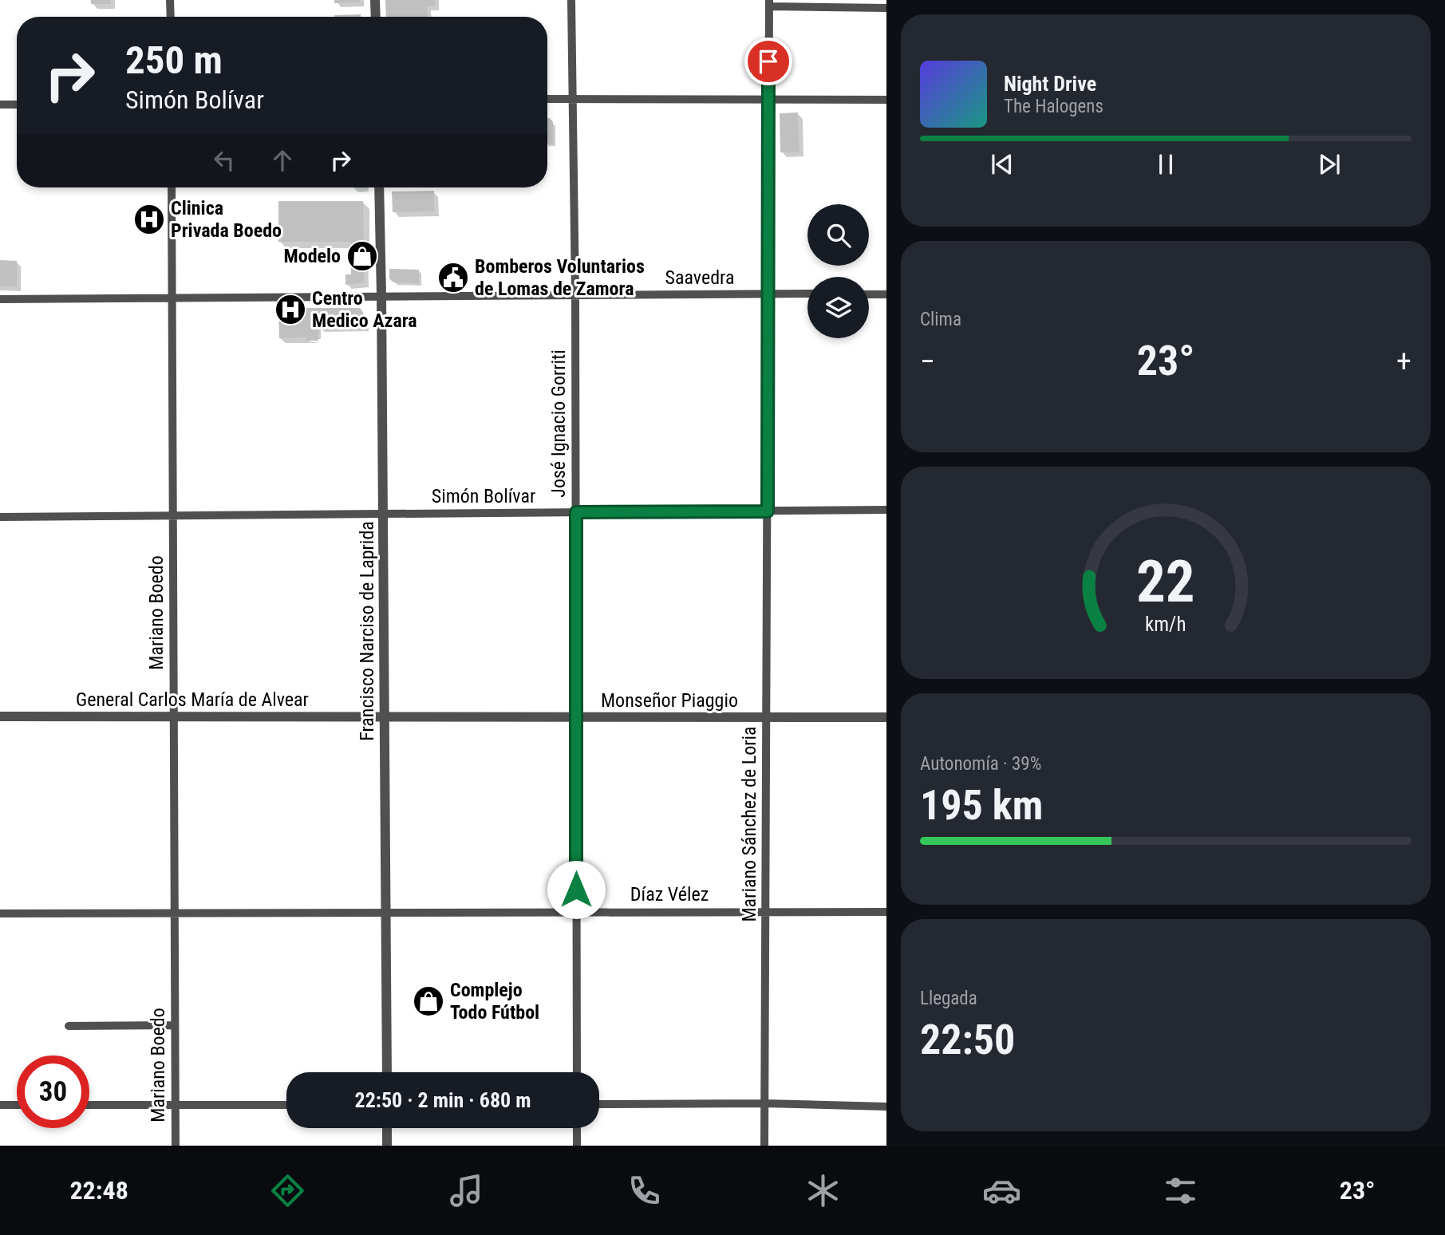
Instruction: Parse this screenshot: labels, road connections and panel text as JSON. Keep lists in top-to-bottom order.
{
  "streets": {
    "street": [
      "Saavedra",
      "José Ignacio Gorriti",
      "Simón Bolívar",
      "Mariano Boedo",
      "Francisco Narciso de Laprida",
      "General Carlos María de Alvear",
      "Monseñor Piaggio",
      "Mariano Sánchez de Loria",
      "Díaz Vélez"
    ]
  },
  "crossings": [
    ["Saavedra", "José Ignacio Gorriti"],
    ["Saavedra", "Mariano Boedo"],
    ["Saavedra", "Francisco Narciso de Laprida"],
    ["Saavedra", "Mariano Sánchez de Loria"],
    ["José Ignacio Gorriti", "Simón Bolívar"],
    ["José Ignacio Gorriti", "Monseñor Piaggio"],
    ["José Ignacio Gorriti", "Díaz Vélez"],
    ["Simón Bolívar", "Mariano Boedo"],
    ["Simón Bolívar", "Francisco Narciso de Laprida"],
    ["Simón Bolívar", "Mariano Sánchez de Loria"],
    ["Mariano Boedo", "General Carlos María de Alvear"],
    ["Mariano Boedo", "Díaz Vélez"],
    ["Francisco Narciso de Laprida", "General Carlos María de Alvear"],
    ["Francisco Narciso de Laprida", "Monseñor Piaggio"],
    ["Francisco Narciso de Laprida", "Díaz Vélez"],
    ["General Carlos María de Alvear", "Monseñor Piaggio"],
    ["Monseñor Piaggio", "Mariano Sánchez de Loria"],
    ["Mariano Sánchez de Loria", "Díaz Vélez"]
  ],
  "places": {
    "hospital": ["Clinica Privada Boedo", "Centro Medico Azara"],
    "shop": ["Modelo", "Complejo Todo Fútbol"],
    "public building": ["Bomberos Voluntarios de Lomas de Zamora"]
  },
  "page": {
    "turn": ["250 m", "Simón Bolívar"],
    "song": ["Night Drive", "The Halogens"],
    "tile": [
      "Clima",
      ["Autonomía · 39%", "195 km"],
      ["Llegada", "22:50"]
    ],
    "heat": ["−", "23°", "+"],
    "limit": "30",
    "trip": "22:50 · 2 min · 680 m",
    "tabs": ["22:48", "23°"],
    "gauge": ["22", "km/h"]
  }
}
